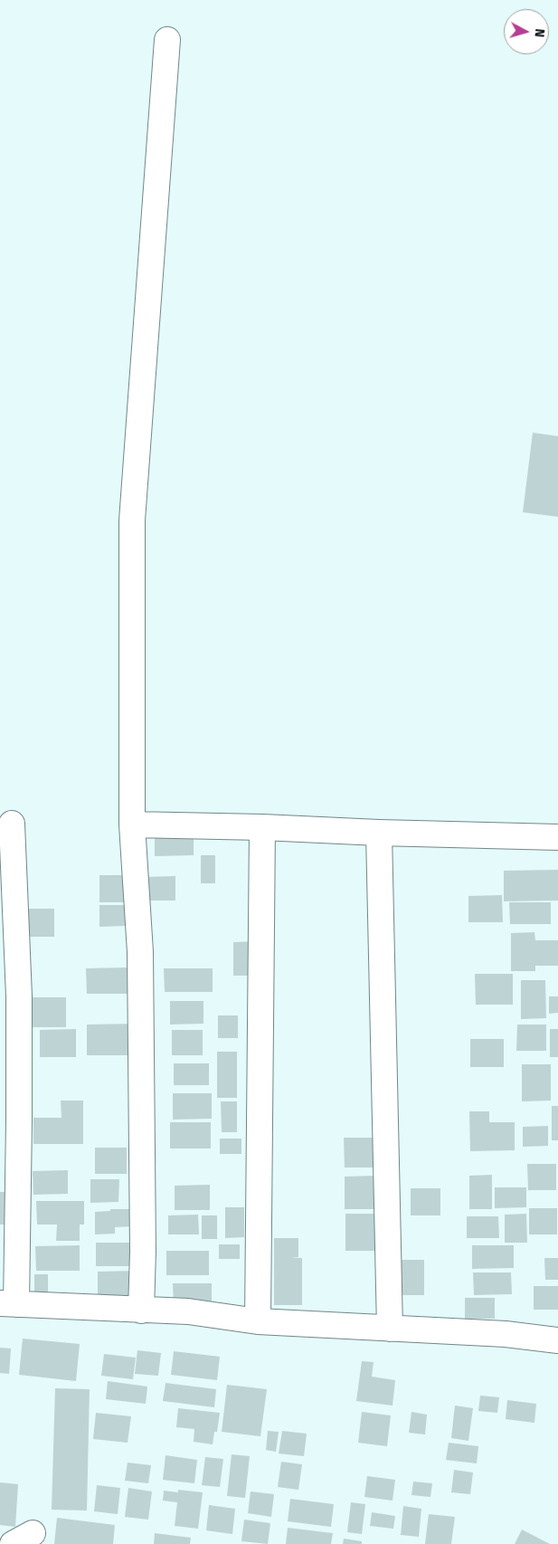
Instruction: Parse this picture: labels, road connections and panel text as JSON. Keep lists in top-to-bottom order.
{
  "north": "right"
}
